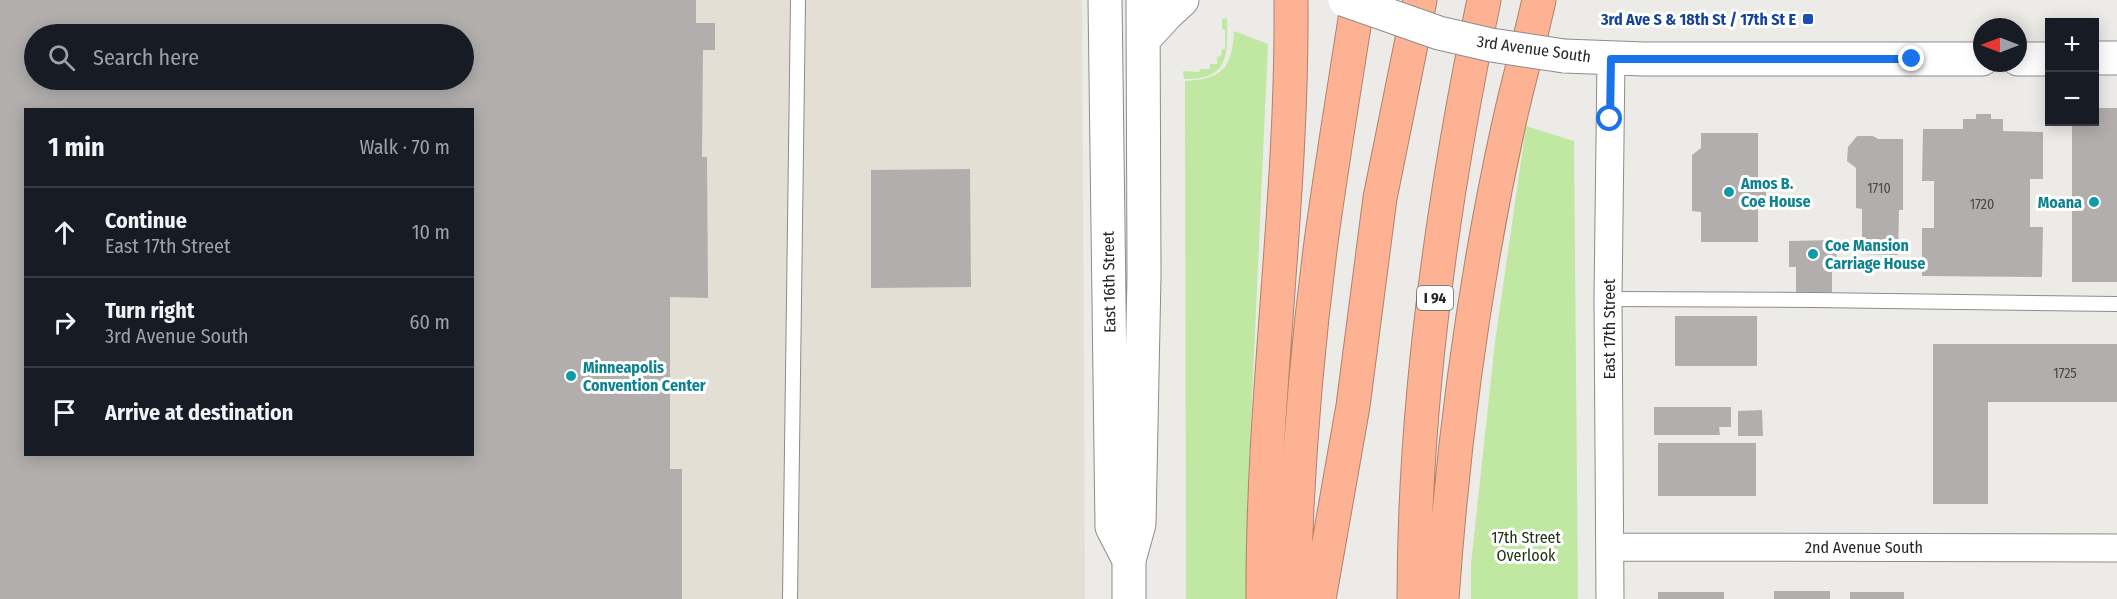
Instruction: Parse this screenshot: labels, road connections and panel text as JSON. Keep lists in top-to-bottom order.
{
  "streets": {
    "highway": ["I 94"],
    "street": [
      "3rd Avenue South",
      "East 16th Street",
      "East 17th Street",
      "2nd Avenue South"
    ]
  },
  "crossings": [
    ["3rd Avenue South", "East 17th Street"],
    ["East 17th Street", "2nd Avenue South"]
  ],
  "parks": ["17th Street Overlook"],
  "places": {
    "transit": ["3rd Ave S & 18th St / 17th St E"],
    "other": [
      "Amos B. Coe House",
      "Moana",
      "Coe Mansion Carriage House",
      "Minneapolis Convention Center"
    ]
  },
  "house_numbers": ["1710", "1720", "1725"],
  "north": "left",
  "page": {
    "map_buttons": ["+", "−"],
    "search": "Search here",
    "heading": ["1 min", "Walk · 70 m"],
    "list": [
      ["Continue", "East 17th Street", "10 m"],
      ["Turn right", "3rd Avenue South", "60 m"],
      "Arrive at destination"
    ]
  }
}
